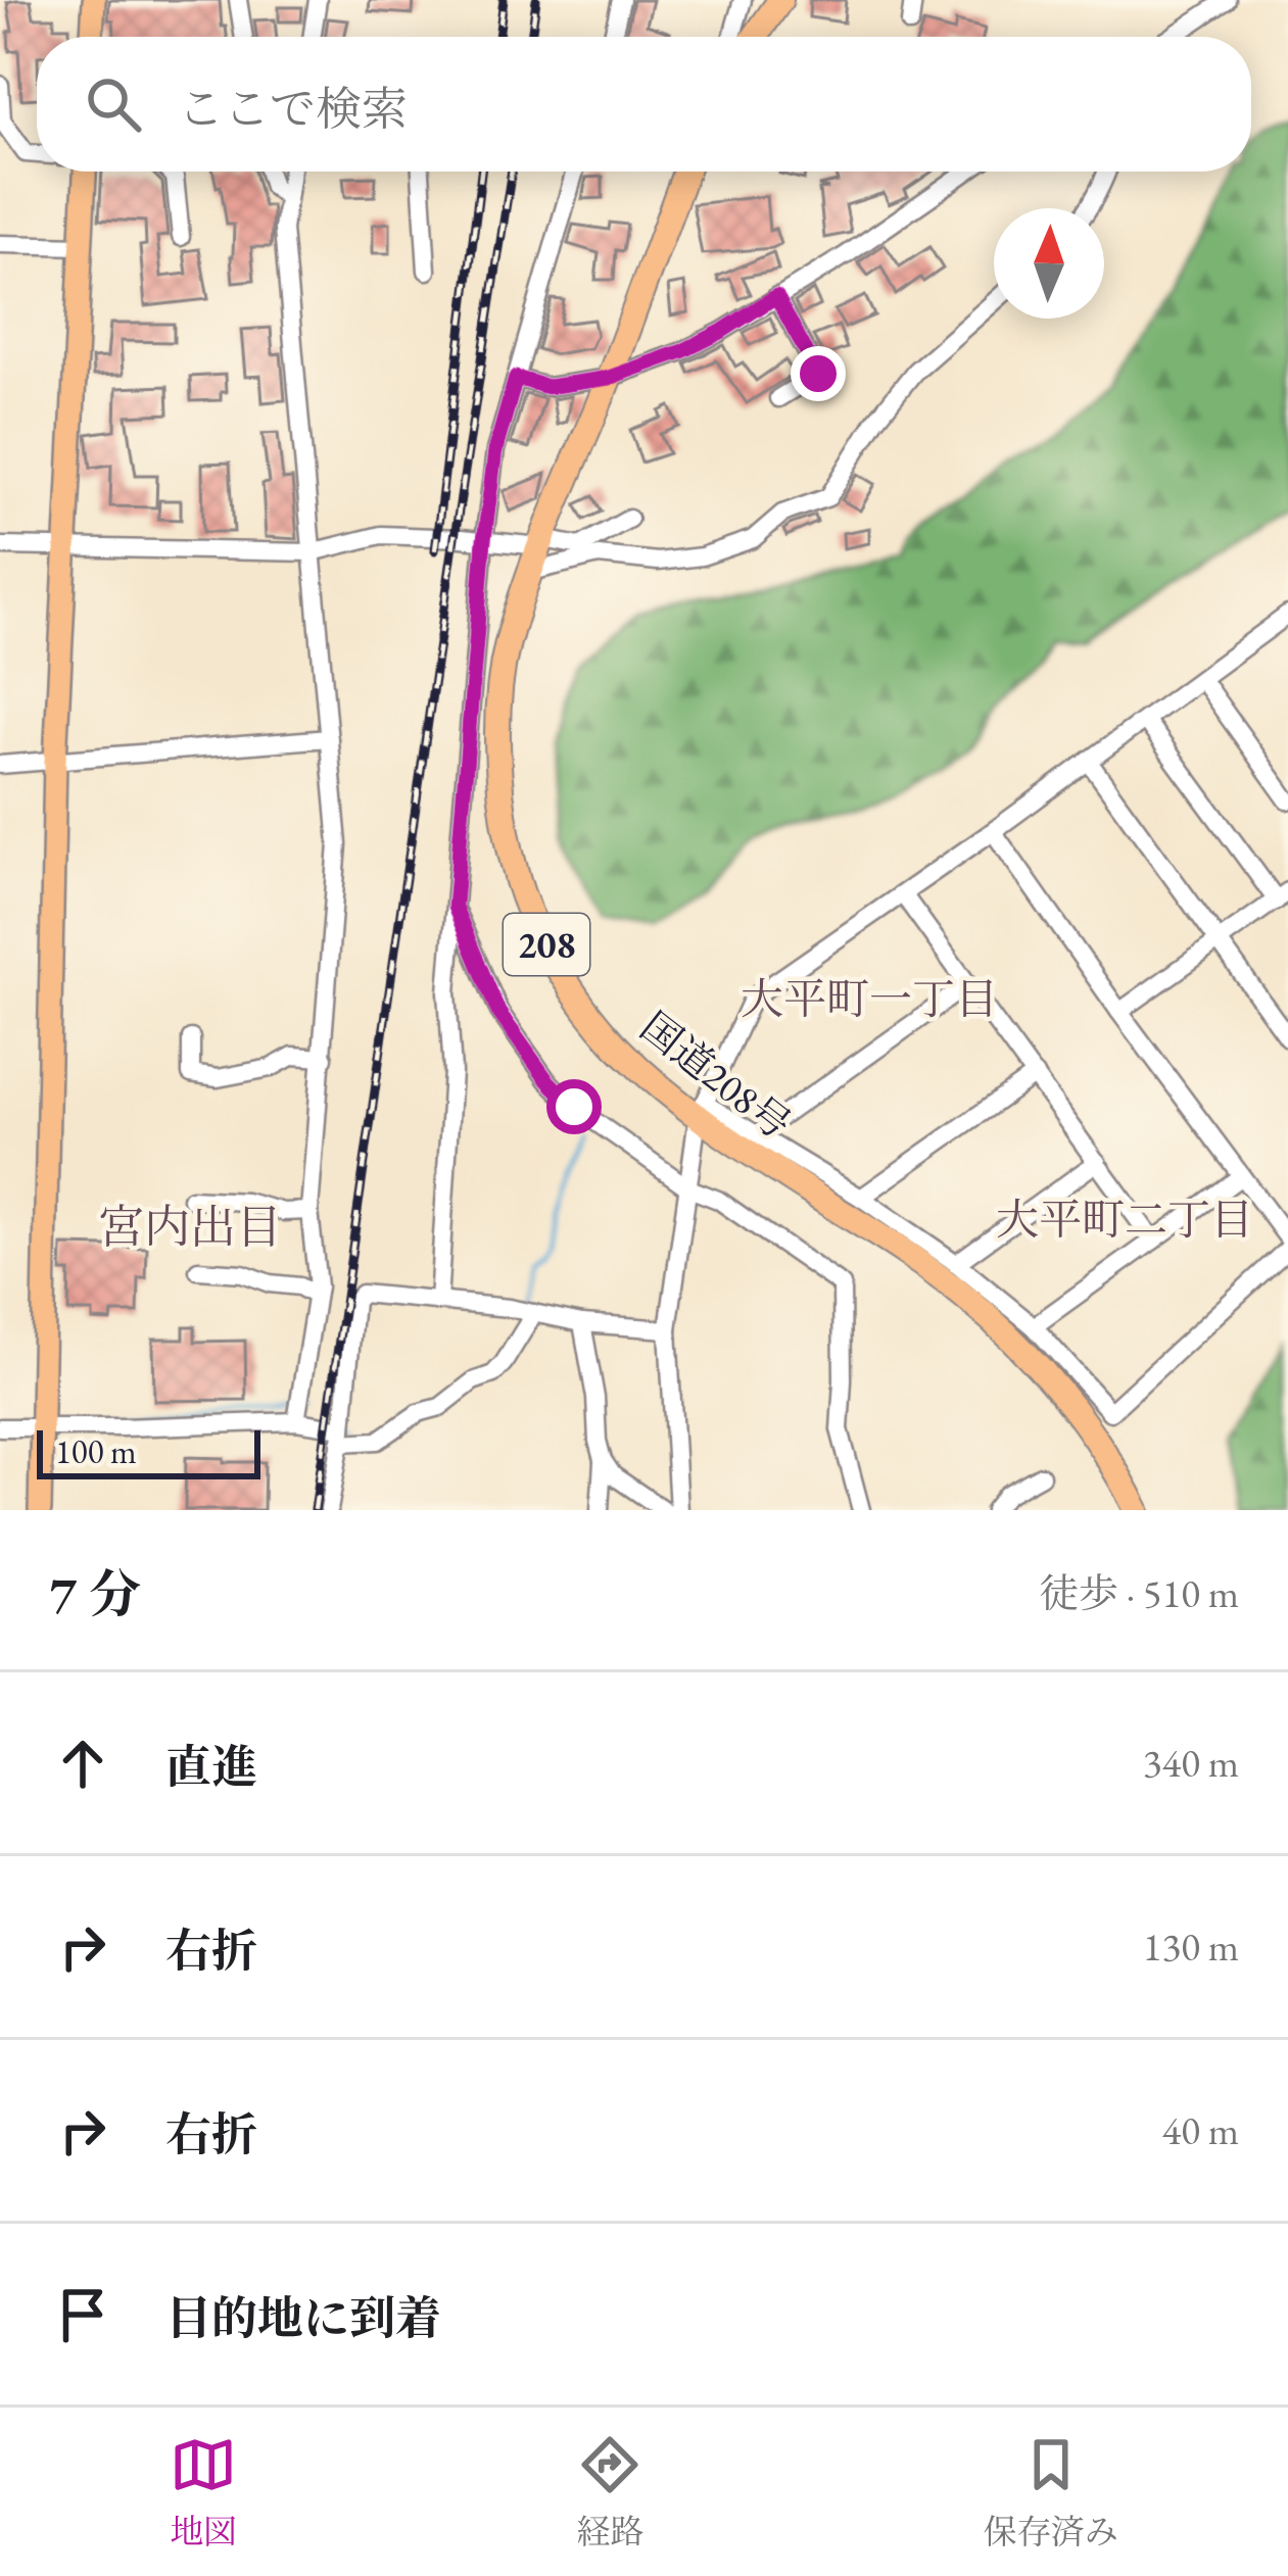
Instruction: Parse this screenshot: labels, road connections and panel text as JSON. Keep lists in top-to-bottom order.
{
  "streets": {
    "highway": ["208", "国道208号"]
  },
  "districts": ["大平町一丁目", "大平町二丁目", "宮内出目"],
  "scale_bar": "100 m",
  "north": "top",
  "page": {
    "search": "ここで検索",
    "scale": "100 m",
    "heading": ["7 分", "徒歩 · 510 m"],
    "list": [
      ["直進", "340 m"],
      ["右折", "130 m"],
      ["右折", "40 m"],
      "目的地に到着"
    ],
    "nav": ["地図", "経路", "保存済み"]
  }
}
